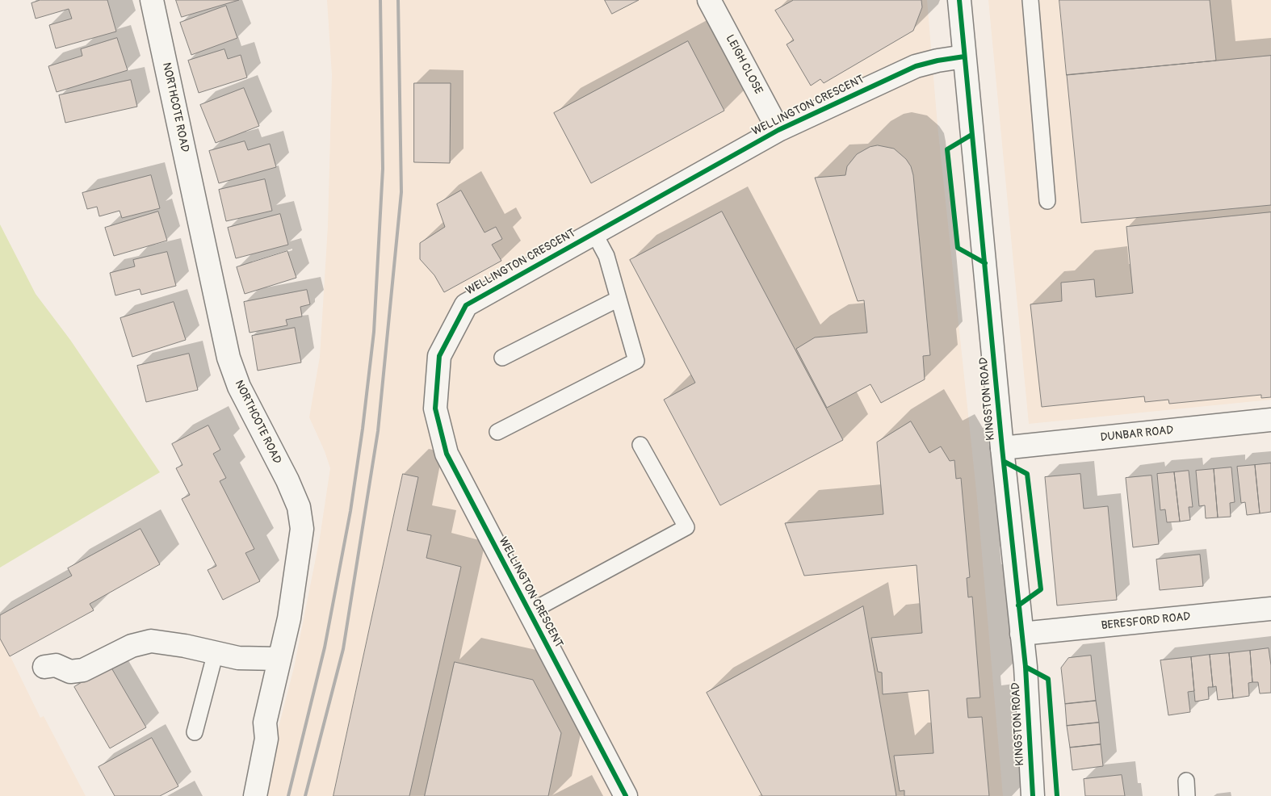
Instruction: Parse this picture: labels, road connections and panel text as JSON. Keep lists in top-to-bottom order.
{
  "streets": {
    "street": [
      "LEIGH CLOSE",
      "WELLINGTON CRESCENT",
      "NORTHCOTE ROAD",
      "KINGSTON ROAD",
      "DUNBAR ROAD",
      "BERESFORD ROAD"
    ]
  },
  "crossings": [
    ["LEIGH CLOSE", "WELLINGTON CRESCENT"],
    ["WELLINGTON CRESCENT", "KINGSTON ROAD"],
    ["KINGSTON ROAD", "DUNBAR ROAD"],
    ["KINGSTON ROAD", "BERESFORD ROAD"]
  ]
}
